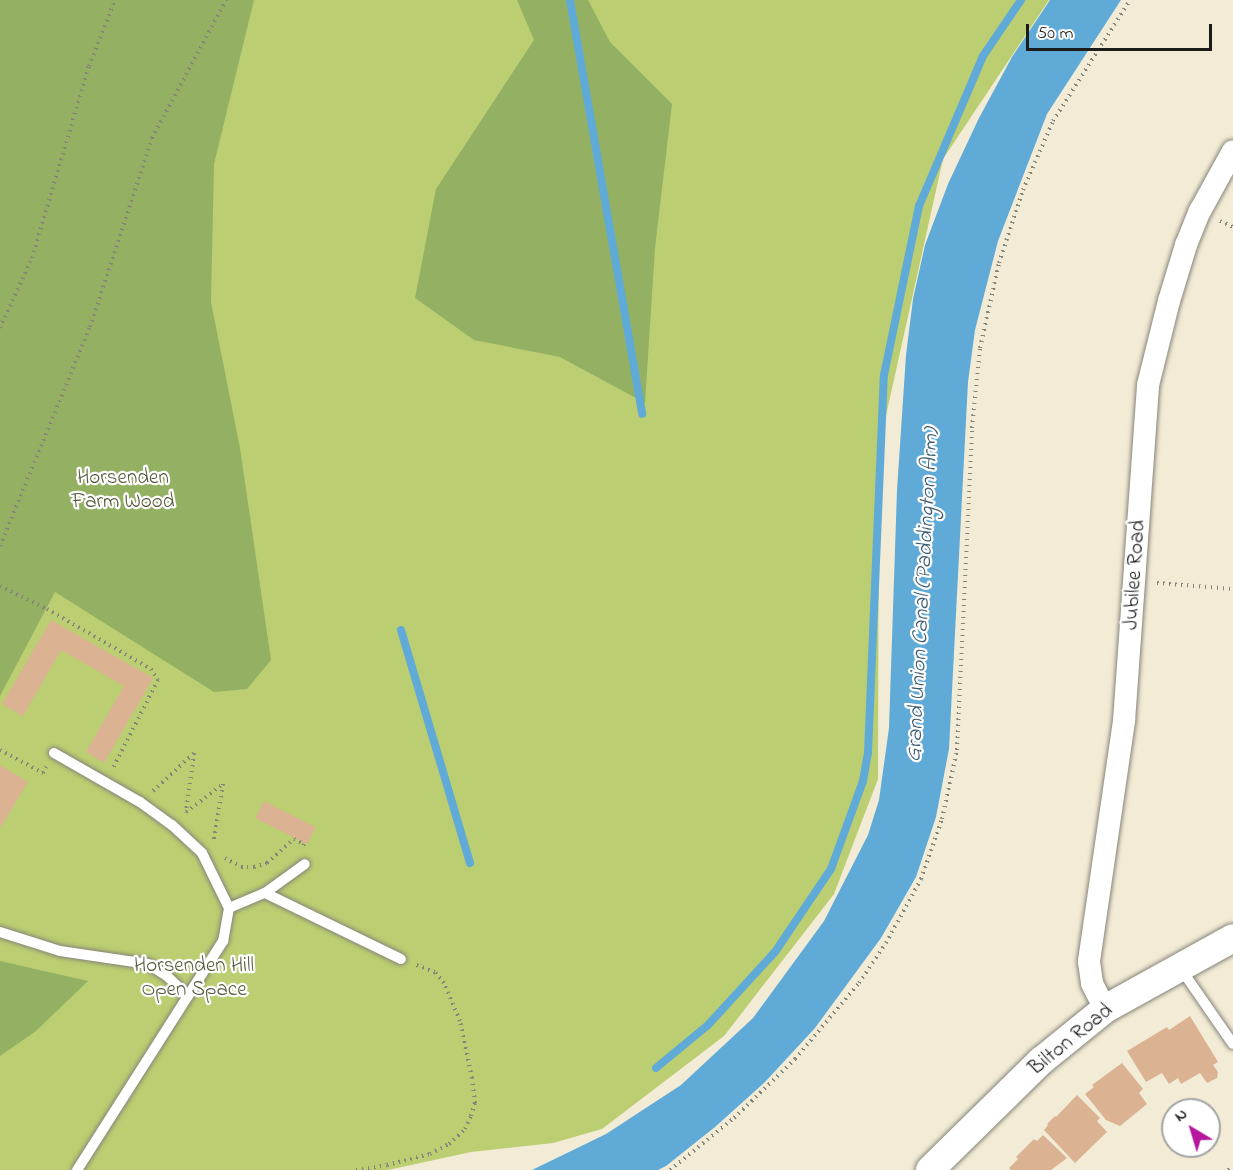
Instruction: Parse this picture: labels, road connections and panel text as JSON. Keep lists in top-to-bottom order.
{
  "streets": {
    "street": ["Jubilee Road", "Bilton Road"]
  },
  "crossings": [
    ["Jubilee Road", "Bilton Road"]
  ],
  "water": ["Grand Union Canal (Paddington Arm)"],
  "parks": ["Horsenden Farm Wood", "Horsenden Hill Open Space"],
  "scale_bar": "50 m",
  "north": "top left"
}
